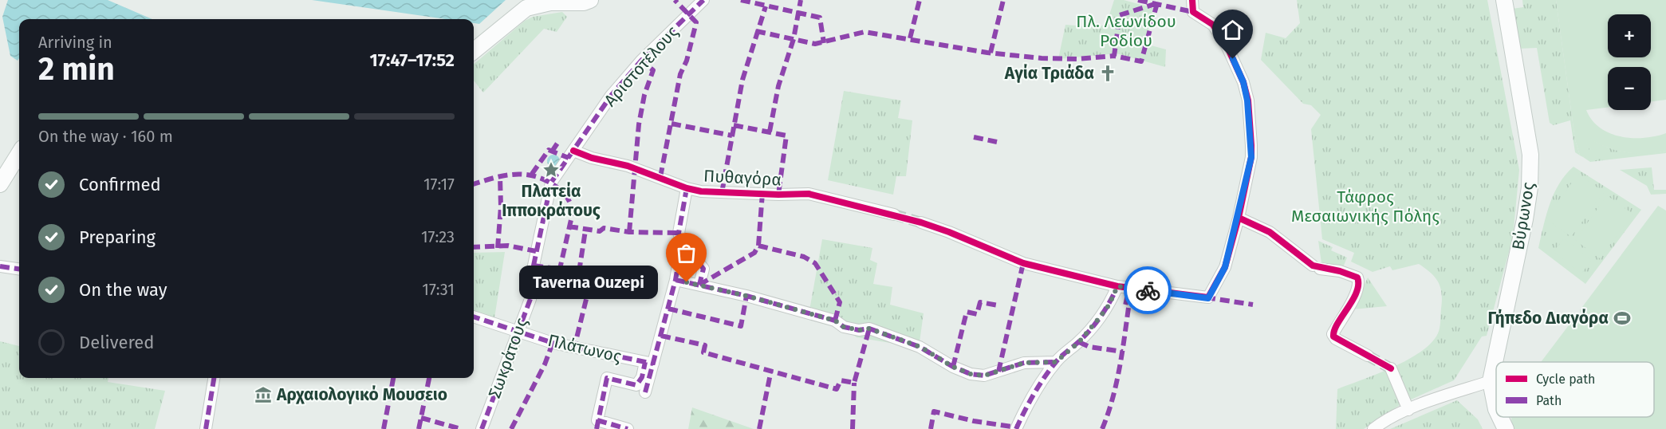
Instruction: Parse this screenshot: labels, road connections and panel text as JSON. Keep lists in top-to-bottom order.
{
  "streets": {
    "street": [
      "Αριστοτέλους",
      "Πυθαγόρα",
      "Βύρωνος",
      "Πλάτωνος",
      "Σωκράτους"
    ]
  },
  "crossings": [
    ["Αριστοτέλους", "Πυθαγόρα"],
    ["Αριστοτέλους", "Σωκράτους"],
    ["Πυθαγόρα", "Σωκράτους"],
    ["Πλάτωνος", "Σωκράτους"]
  ],
  "parks": ["Πλ. Λεωνίδου Ροδίου", "Τάφρος Μεσαιωνικής Πόλης"],
  "places": {
    "church": ["Αγία Τριάδα"],
    "place": ["Πλατεία Ιπποκράτους"],
    "other": ["Taverna Ouzepi"],
    "sports": ["Γήπεδο Διαγόρα"],
    "museum": ["Αρχαιολογικό Μουσειο"]
  },
  "legend": ["Cycle path", "Path"],
  "page": {
    "map_buttons": ["+", "−"],
    "heading": ["2 min", "Arriving in", "17:47–17:52"],
    "bar": "On the way · 160 m",
    "list": [
      ["Confirmed", "17:17"],
      ["Preparing", "17:23"],
      ["On the way", "17:31"],
      "Delivered"
    ],
    "bubble": "Taverna Ouzepi"
  }
}
